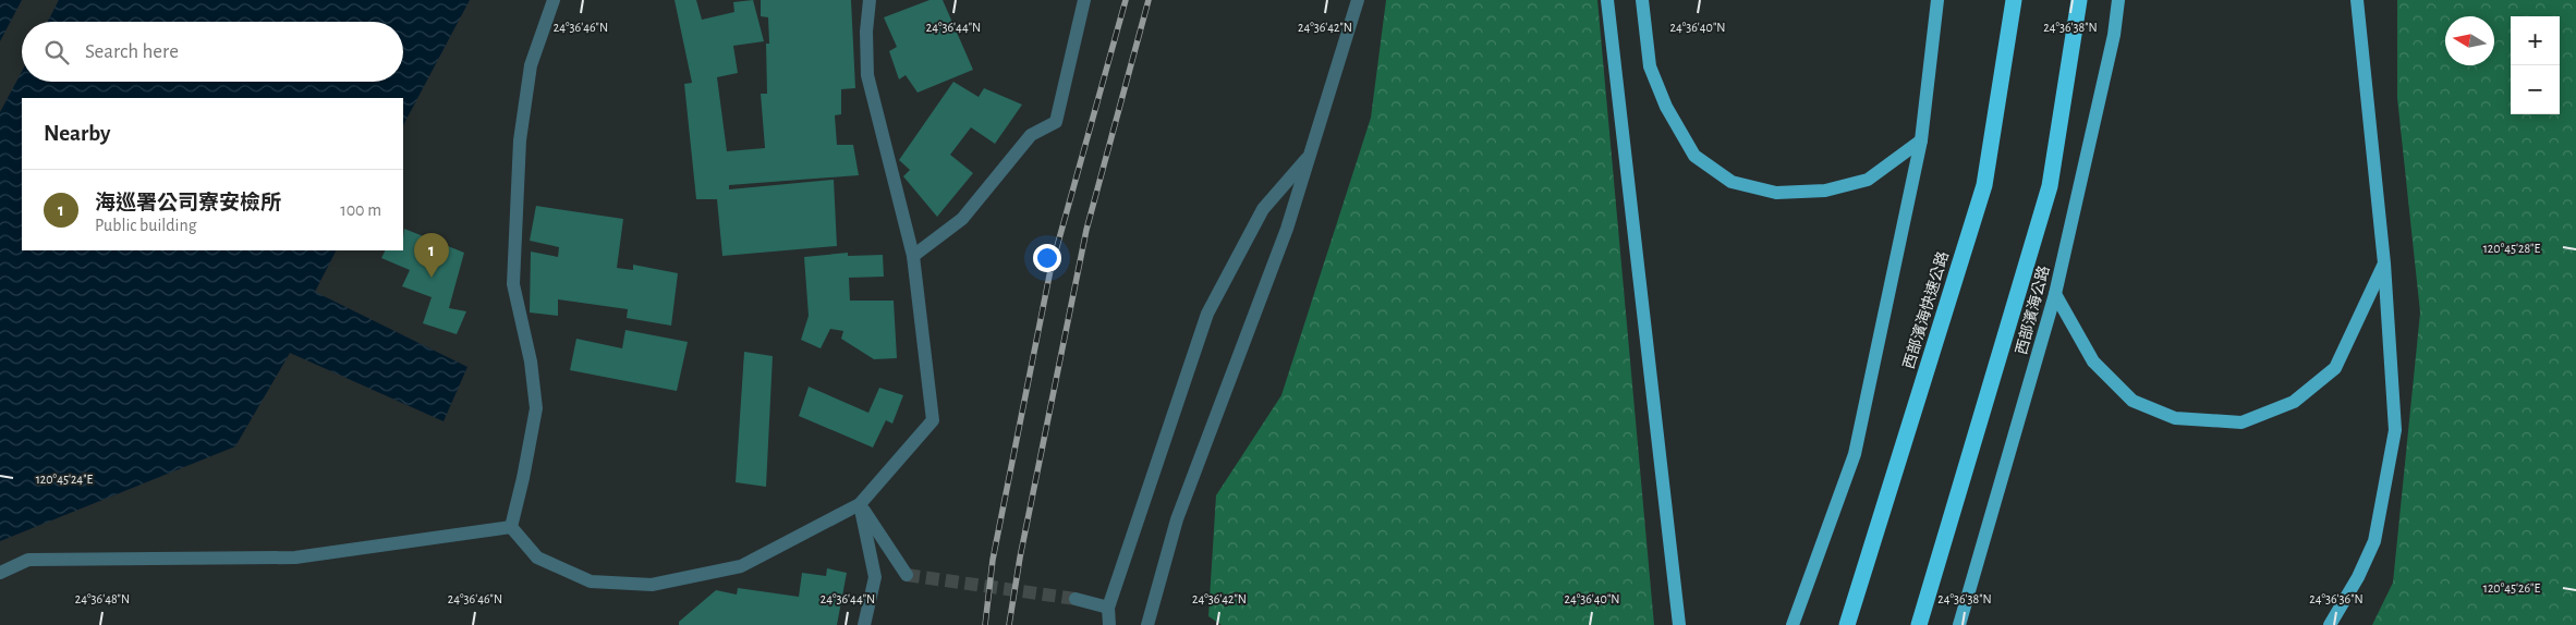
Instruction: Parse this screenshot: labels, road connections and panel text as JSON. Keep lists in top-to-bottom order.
{
  "streets": {
    "highway": ["西部濱海快速公路"],
    "main road": ["西部濱海公路"]
  },
  "north": "left",
  "page": {
    "map_buttons": ["+", "−"],
    "search": "Search here",
    "heading": "Nearby",
    "list": [
      {
        "mark": "1",
        "name": "海巡署公司寮安檢所",
        "note": "Public building",
        "value": "100 m"
      }
    ],
    "pins": "1"
  },
  "coordinates": [
    "24°36'46\"N",
    "24°36'44\"N",
    "24°36'42\"N",
    "24°36'40\"N",
    "24°36'38\"N",
    "120°45'28\"E",
    "120°45'24\"E",
    "120°45'26\"E",
    "24°36'48\"N",
    "24°36'36\"N"
  ]
}
